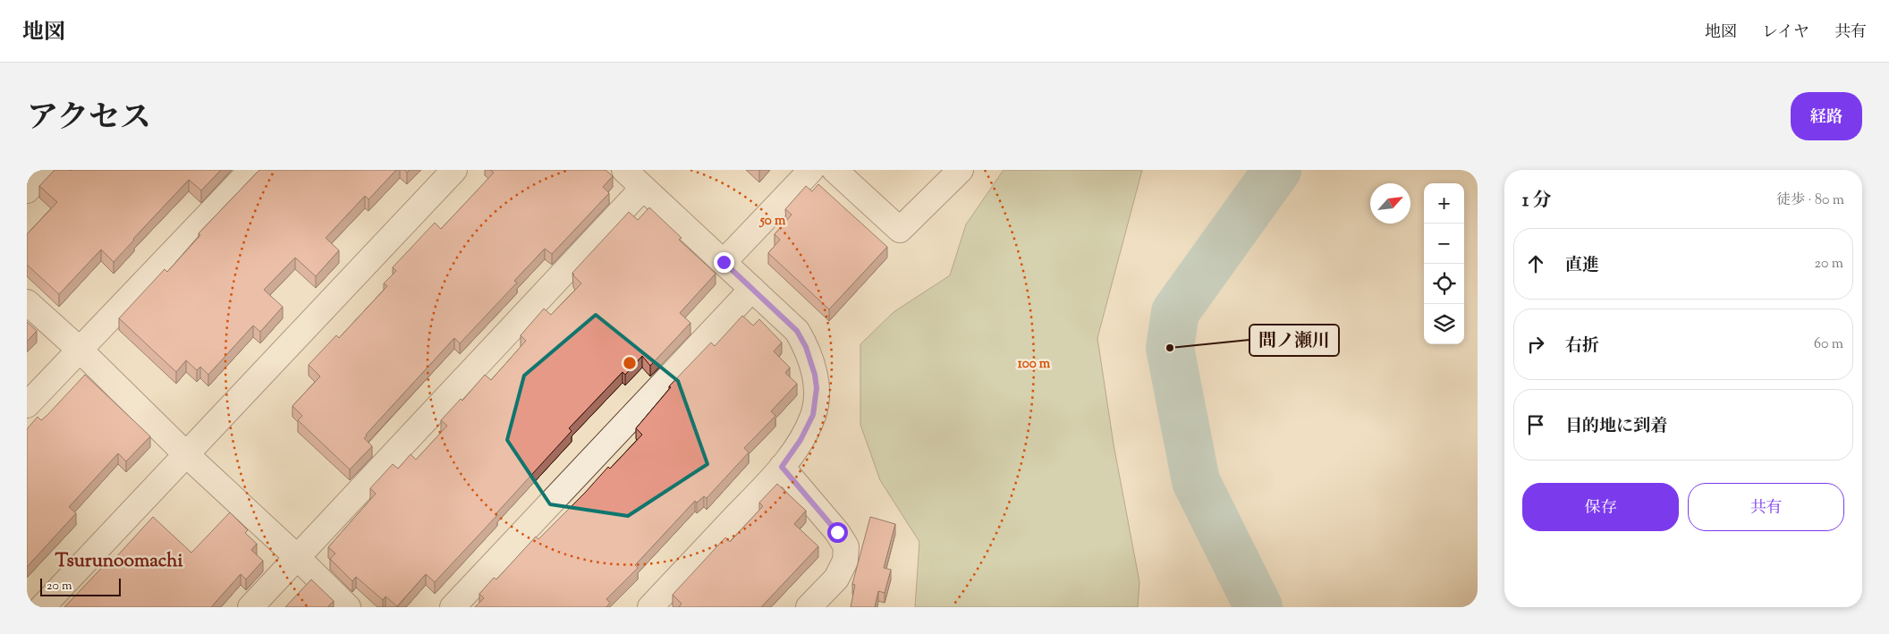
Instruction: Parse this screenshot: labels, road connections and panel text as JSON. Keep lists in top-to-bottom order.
{
  "districts": ["Tsurunoomachi"],
  "places": ["間ノ瀬川"],
  "scale_bar": "20 m",
  "north": "top right",
  "page": {
    "header": "地図",
    "nav": ["地図", "レイヤ", "共有"],
    "title": "アクセス",
    "buttons": [
      "経路",
      ["保存", "共有"]
    ],
    "heading": ["1 分", "徒歩 · 80 m"],
    "map_buttons": ["+", "−"],
    "list": [
      ["直進", "20 m"],
      ["右折", "60 m"],
      "目的地に到着"
    ],
    "scale": "20 m"
  },
  "rings": ["50 m", "100 m"]
}
